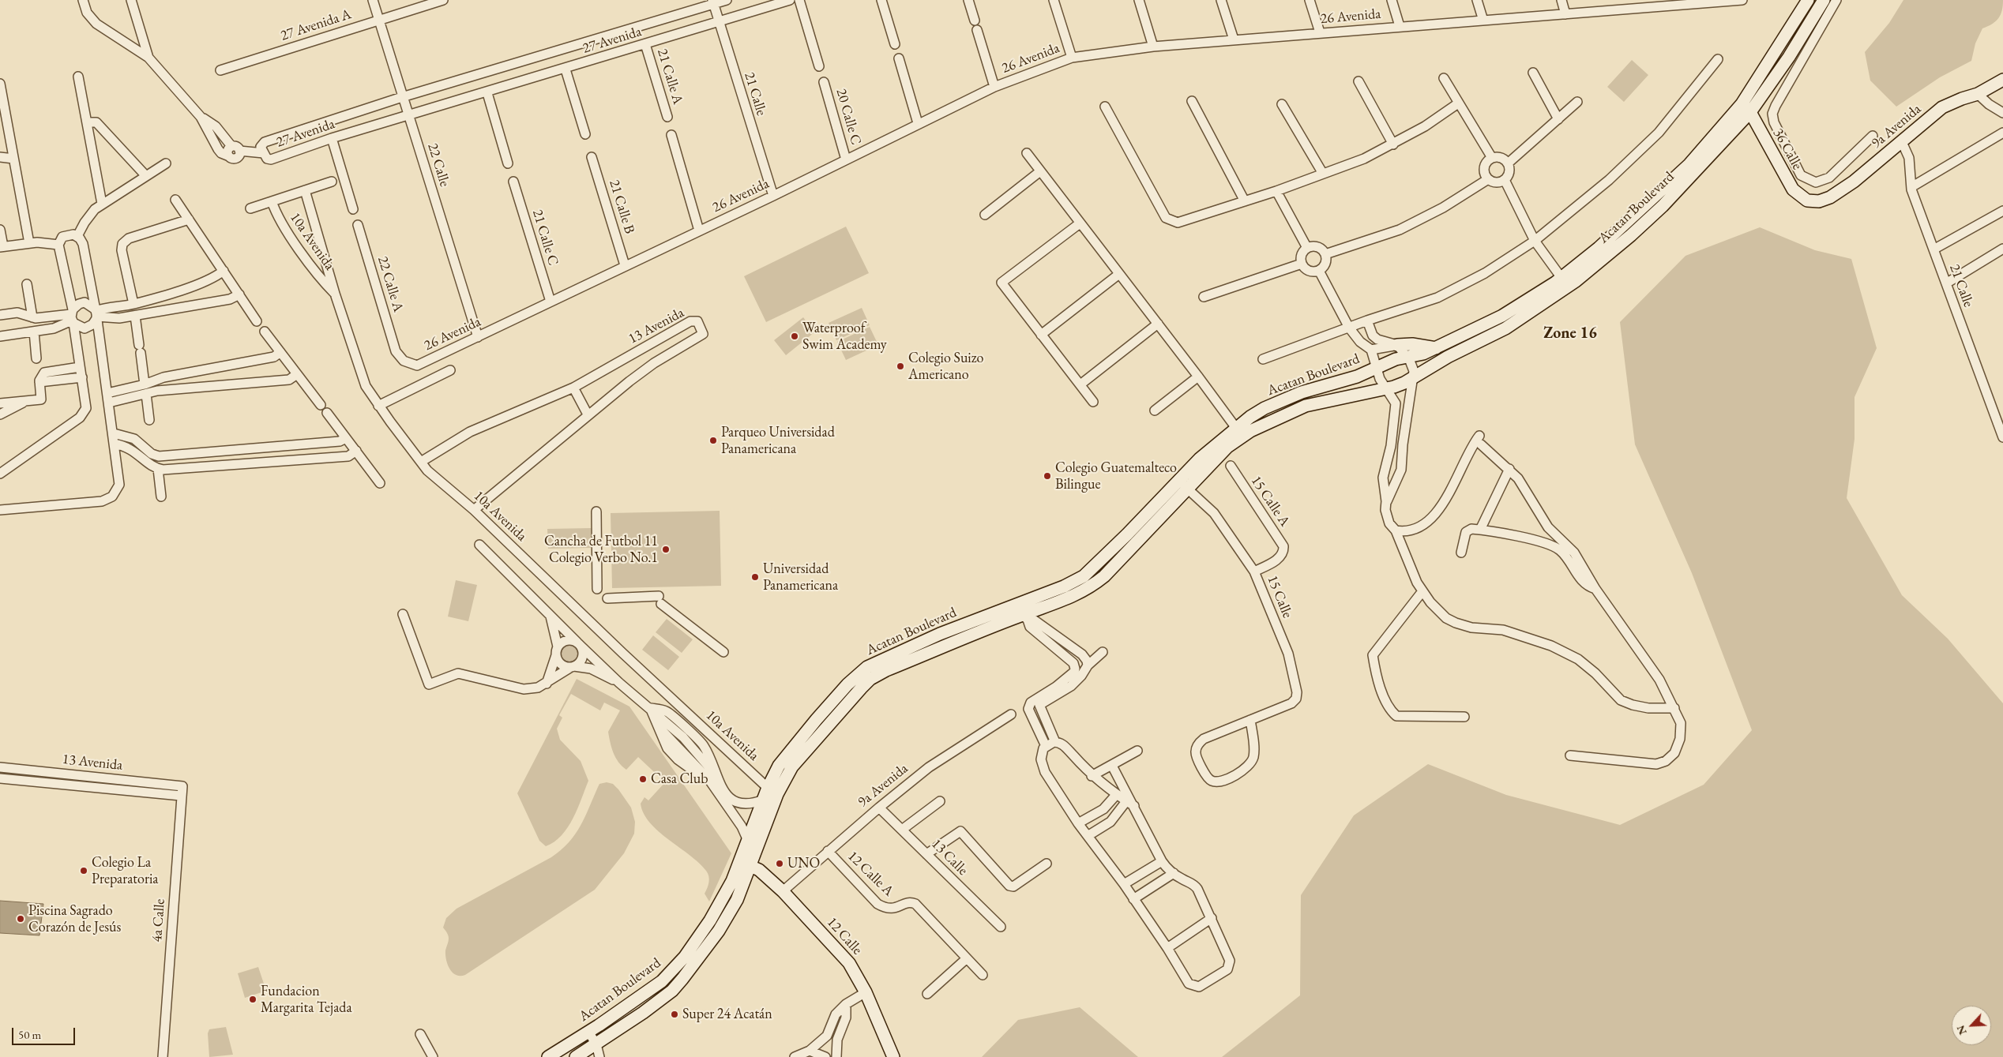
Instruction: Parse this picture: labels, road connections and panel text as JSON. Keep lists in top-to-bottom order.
{
  "streets": {
    "main road": [
      "9a Avenida",
      "36 Calle",
      "Acatan Boulevard",
      "12 Calle"
    ],
    "street": [
      "26 Avenida",
      "27 Avenida A",
      "27 Avenida",
      "21 Calle A",
      "21 Calle",
      "20 Calle C",
      "22 Calle",
      "21 Calle B",
      "21 Calle C",
      "10a Avenida",
      "22 Calle A",
      "13 Avenida",
      "15 Calle A",
      "15 Calle",
      "13 Calle",
      "12 Calle A",
      "4a Calle"
    ]
  },
  "crossings": [
    ["26 Avenida", "21 Calle"],
    ["26 Avenida", "20 Calle C"],
    ["26 Avenida", "22 Calle"],
    ["26 Avenida", "21 Calle B"],
    ["26 Avenida", "21 Calle C"],
    ["26 Avenida", "22 Calle A"],
    ["27 Avenida A", "22 Calle"],
    ["27 Avenida", "21 Calle A"],
    ["27 Avenida", "21 Calle"],
    ["27 Avenida", "22 Calle"],
    ["21 Calle", "9a Avenida"],
    ["9a Avenida", "36 Calle"],
    ["9a Avenida", "13 Calle"],
    ["9a Avenida", "12 Calle A"],
    ["9a Avenida", "12 Calle"],
    ["36 Calle", "Acatan Boulevard"],
    ["Acatan Boulevard", "10a Avenida"],
    ["Acatan Boulevard", "15 Calle"],
    ["Acatan Boulevard", "12 Calle"],
    ["10a Avenida", "13 Avenida"],
    ["13 Avenida", "4a Calle"],
    ["15 Calle A", "15 Calle"]
  ],
  "districts": ["Zone 16"],
  "places": [
    "Waterproof Swim Academy",
    "Colegio Suizo Americano",
    "Parqueo Universidad Panamericana",
    "Colegio Guatemalteco Bilingue",
    "Cancha de Futbol 11 Colegio Verbo No.1",
    "Universidad Panamericana",
    "Casa Club",
    "UNO",
    "Colegio La Preparatoria",
    "Piscina Sagrado Corazón de Jesús",
    "Fundacion Margarita Tejada",
    "Super 24 Acatán"
  ],
  "scale_bar": "50 m",
  "north": "bottom left"
}
